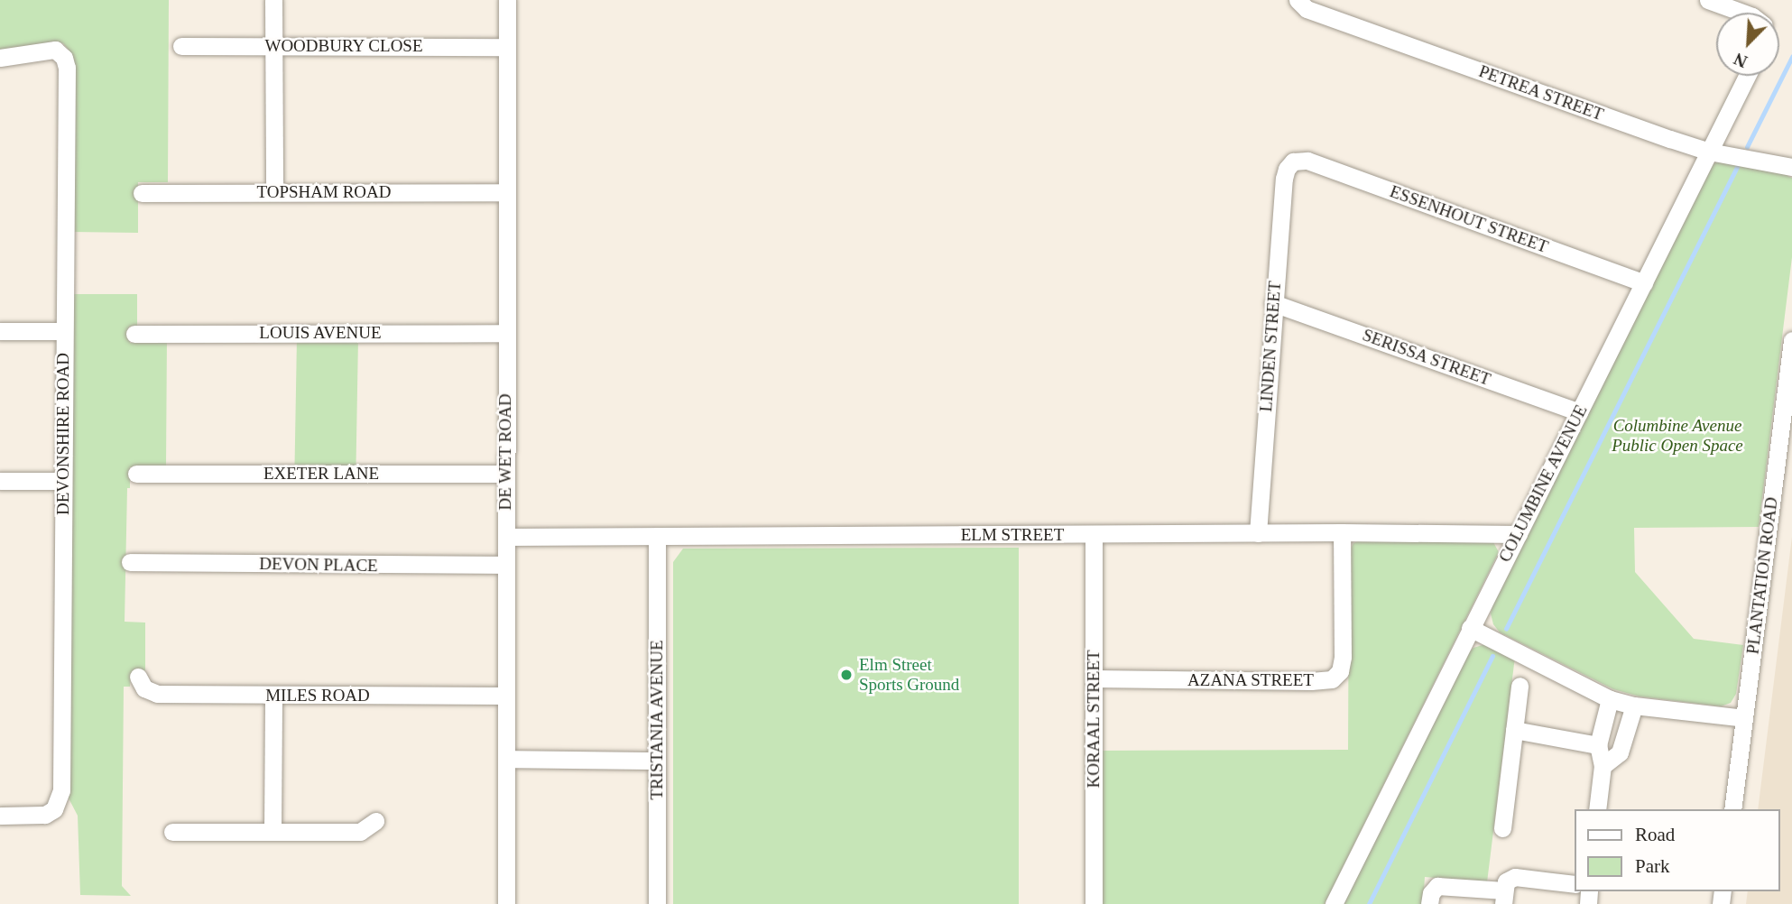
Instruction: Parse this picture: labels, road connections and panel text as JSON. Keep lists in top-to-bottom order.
{
  "streets": {
    "street": [
      "WOODBURY CLOSE",
      "PETREA STREET",
      "TOPSHAM ROAD",
      "ESSENHOUT STREET",
      "LOUIS AVENUE",
      "LINDEN STREET",
      "SERISSA STREET",
      "DEVONSHIRE ROAD",
      "DE WET ROAD",
      "EXETER LANE",
      "COLUMBINE AVENUE",
      "ELM STREET",
      "DEVON PLACE",
      "PLANTATION ROAD",
      "AZANA STREET",
      "MILES ROAD",
      "KORAAL STREET",
      "TRISTANIA AVENUE"
    ]
  },
  "crossings": [
    ["WOODBURY CLOSE", "DE WET ROAD"],
    ["PETREA STREET", "COLUMBINE AVENUE"],
    ["TOPSHAM ROAD", "DE WET ROAD"],
    ["ESSENHOUT STREET", "LINDEN STREET"],
    ["ESSENHOUT STREET", "COLUMBINE AVENUE"],
    ["LOUIS AVENUE", "DE WET ROAD"],
    ["LINDEN STREET", "SERISSA STREET"],
    ["LINDEN STREET", "ELM STREET"],
    ["SERISSA STREET", "COLUMBINE AVENUE"],
    ["DE WET ROAD", "EXETER LANE"],
    ["DE WET ROAD", "ELM STREET"],
    ["DE WET ROAD", "DEVON PLACE"],
    ["DE WET ROAD", "MILES ROAD"],
    ["COLUMBINE AVENUE", "ELM STREET"],
    ["ELM STREET", "AZANA STREET"],
    ["ELM STREET", "KORAAL STREET"],
    ["ELM STREET", "TRISTANIA AVENUE"],
    ["AZANA STREET", "KORAAL STREET"]
  ],
  "parks": ["Columbine Avenue Public Open Space"],
  "places": ["Elm Street Sports Ground"],
  "legend": ["Road", "Park"],
  "north": "bottom left"
}
